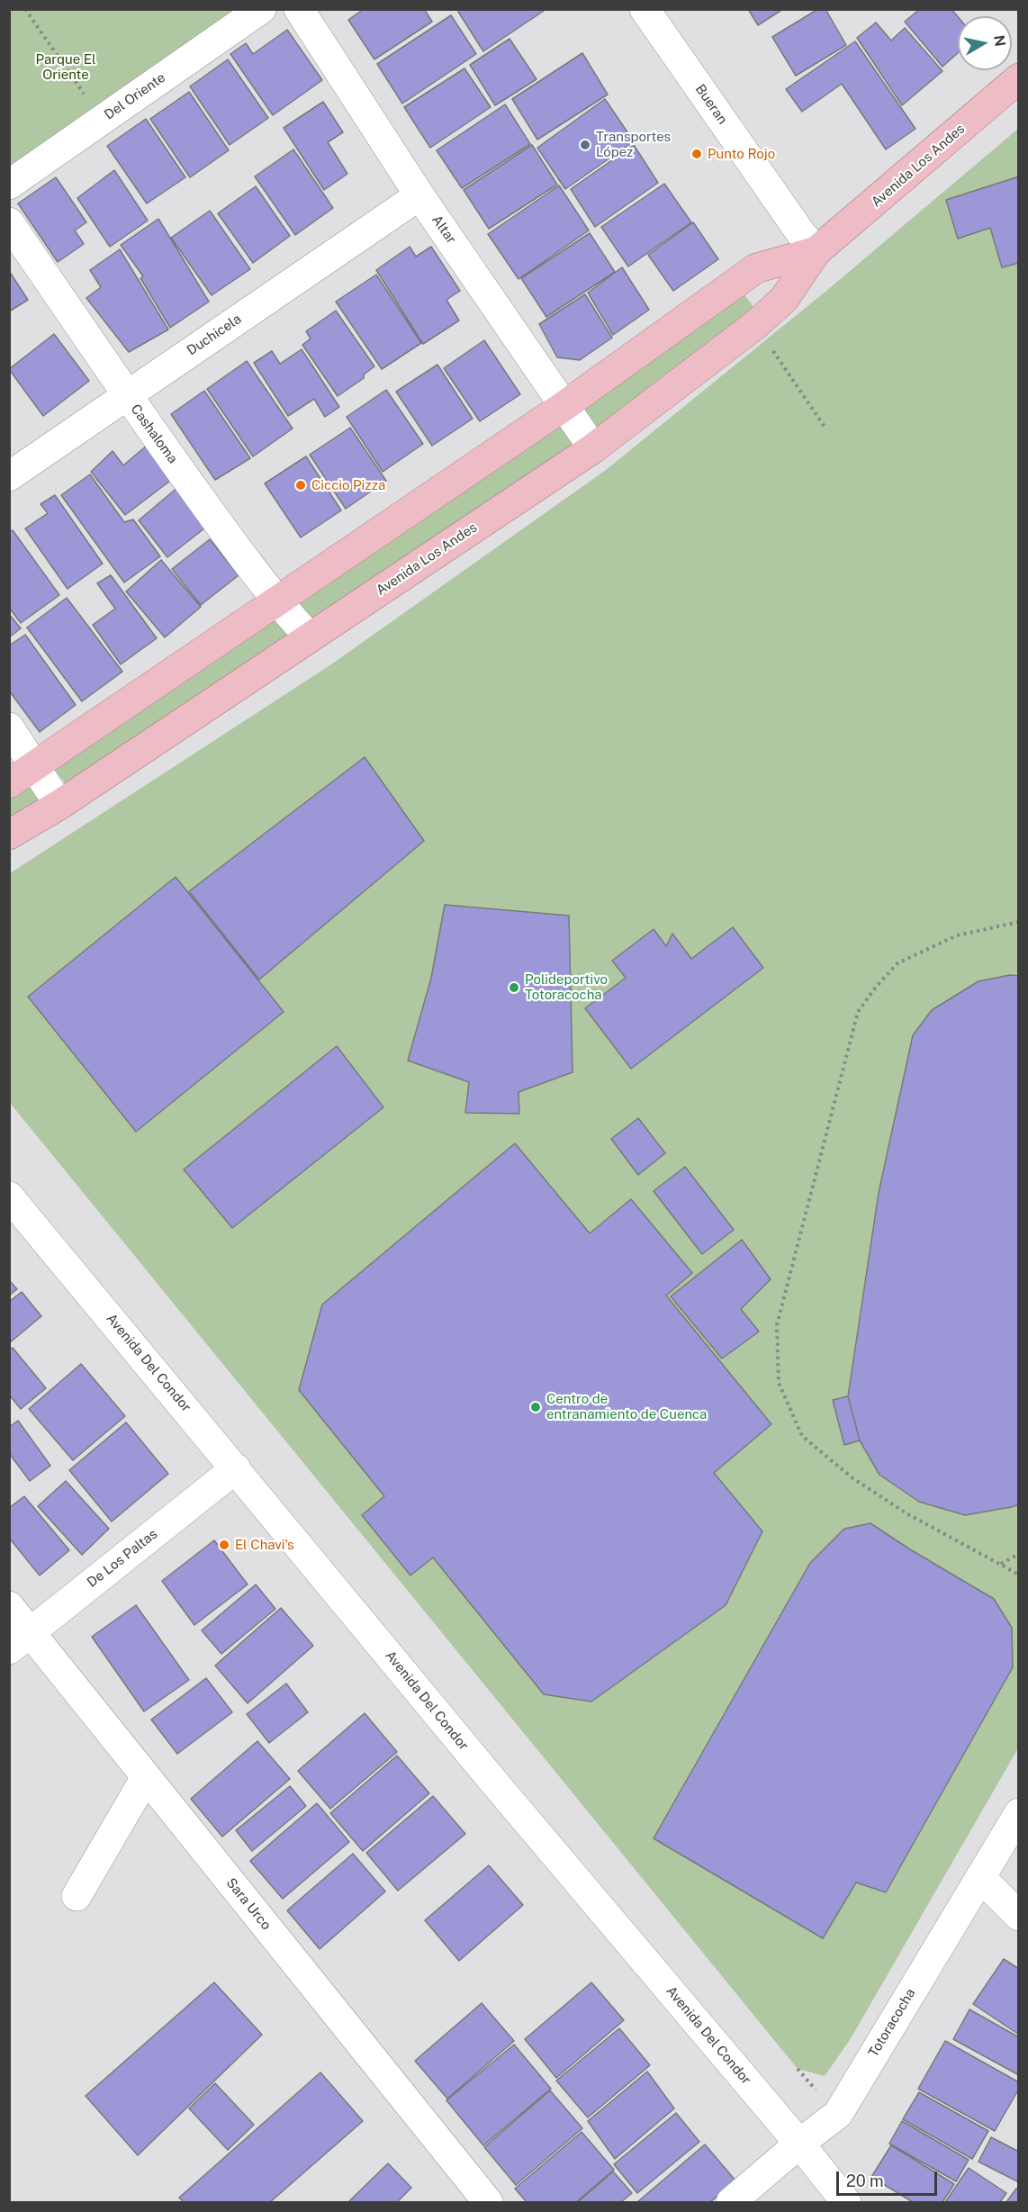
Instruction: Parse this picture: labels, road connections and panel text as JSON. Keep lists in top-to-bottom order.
{
  "streets": {
    "main road": ["Avenida Los Andes"],
    "street": [
      "Del Oriente",
      "Bueran",
      "Altar",
      "Duchicela",
      "Cashaloma",
      "Avenida Del Condor",
      "De Los Paltas",
      "Sara Urco",
      "Totoracocha"
    ]
  },
  "crossings": [
    ["Bueran", "Avenida Los Andes"],
    ["Avenida Los Andes", "Altar"],
    ["Avenida Los Andes", "Cashaloma"],
    ["Altar", "Duchicela"],
    ["Duchicela", "Cashaloma"],
    ["Avenida Del Condor", "De Los Paltas"],
    ["Avenida Del Condor", "Totoracocha"],
    ["De Los Paltas", "Sara Urco"]
  ],
  "parks": ["Parque El Oriente"],
  "places": [
    "Transportes López",
    "Punto Rojo",
    "Ciccio Pizza",
    "Polideportivo Totoracocha",
    "Centro de entranamiento de Cuenca",
    "El Chavi's"
  ],
  "scale_bar": "20 m",
  "north": "right"
}
